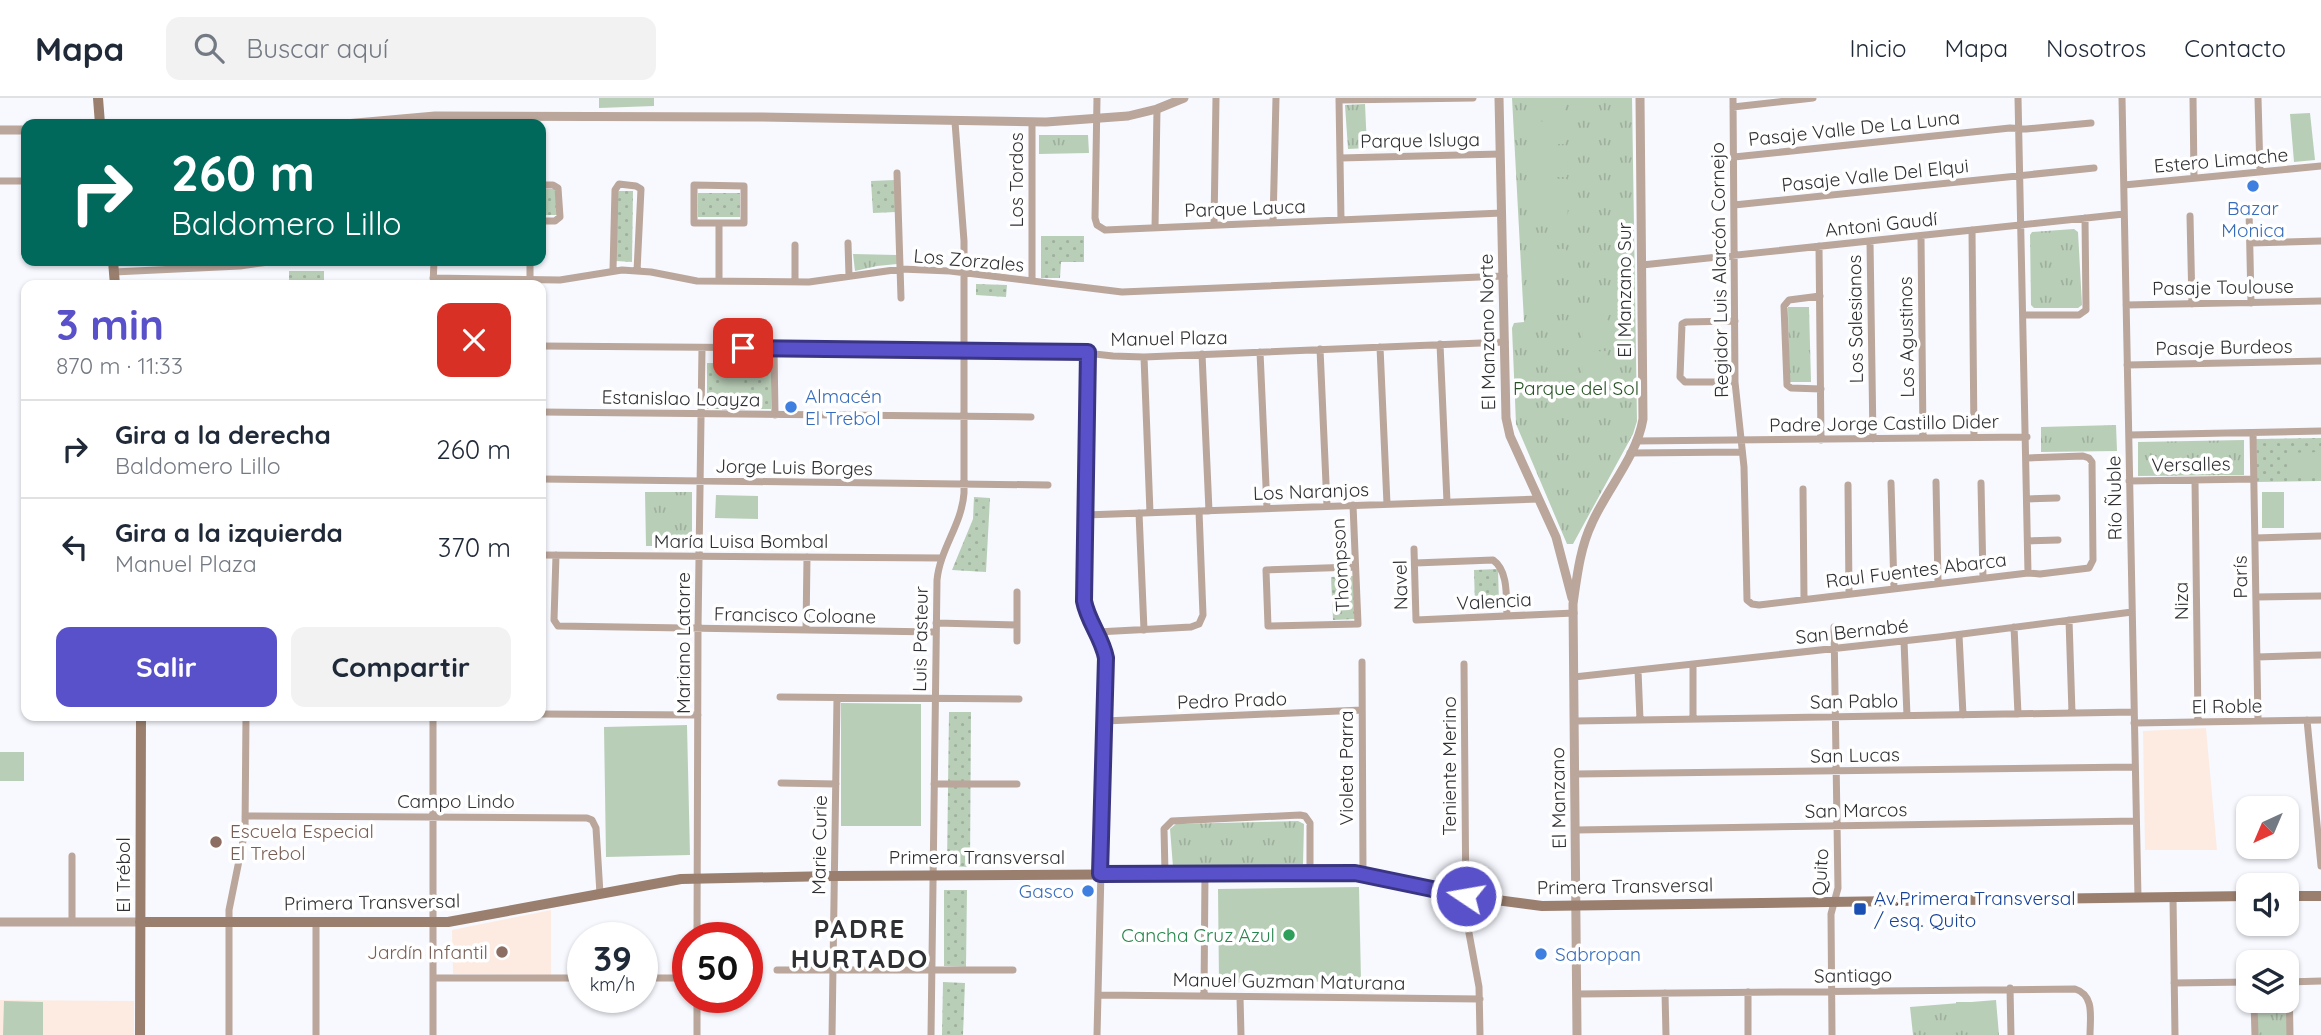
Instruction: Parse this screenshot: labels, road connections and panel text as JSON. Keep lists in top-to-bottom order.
{
  "streets": {
    "main road": ["Primera Transversal", "El Trébol"],
    "street": [
      "Pasaje Valle De La Luna",
      "Parque Isluga",
      "Estero Limache",
      "Pasaje Valle Del Elqui",
      "Los Tordos",
      "Parque Lauca",
      "Antoni Gaudí",
      "Los Zorzales",
      "Regidor Luis Alarcón Cornejo",
      "Pasaje Toulouse",
      "El Manzano Sur",
      "Los Salesianos",
      "El Manzano Norte",
      "Los Agustinos",
      "Manuel Plaza",
      "Pasaje Burdeos",
      "Estanislao Loayza",
      "Padre Jorge Castillo Dider",
      "Versalles",
      "Jorge Luis Borges",
      "Los Naranjos",
      "Río Ñuble",
      "María Luisa Bombal",
      "Thompson",
      "Raul Fuentes Abarca",
      "París",
      "Navel",
      "Valencia",
      "Niza",
      "Francisco Coloane",
      "San Bernabé",
      "Luis Pasteur",
      "Mariano Latorre",
      "Pedro Prado",
      "San Pablo",
      "El Roble",
      "San Lucas",
      "Teniente Merino",
      "Violeta Parra",
      "El Manzano",
      "Campo Lindo",
      "San Marcos",
      "Marie Curie",
      "Quito",
      "Santiago",
      "Manuel Guzman Maturana"
    ]
  },
  "crossings": [
    ["Pasaje Valle De La Luna", "Regidor Luis Alarcón Cornejo"],
    ["Pasaje Valle De La Luna", "Raul Fuentes Abarca"],
    ["Parque Isluga", "El Manzano Norte"],
    ["Estero Limache", "Río Ñuble"],
    ["Pasaje Valle Del Elqui", "Regidor Luis Alarcón Cornejo"],
    ["Pasaje Valle Del Elqui", "Raul Fuentes Abarca"],
    ["Los Tordos", "Los Zorzales"],
    ["Parque Lauca", "El Manzano Norte"],
    ["Antoni Gaudí", "Regidor Luis Alarcón Cornejo"],
    ["Antoni Gaudí", "El Manzano Sur"],
    ["Antoni Gaudí", "Los Salesianos"],
    ["Antoni Gaudí", "Los Agustinos"],
    ["Antoni Gaudí", "Río Ñuble"],
    ["Antoni Gaudí", "Raul Fuentes Abarca"],
    ["Los Zorzales", "El Manzano Norte"],
    ["Los Zorzales", "Luis Pasteur"],
    ["Regidor Luis Alarcón Cornejo", "Padre Jorge Castillo Dider"],
    ["Regidor Luis Alarcón Cornejo", "Raul Fuentes Abarca"],
    ["Pasaje Toulouse", "Río Ñuble"],
    ["El Manzano Sur", "Padre Jorge Castillo Dider"],
    ["El Manzano Sur", "El Manzano"],
    ["Los Salesianos", "Padre Jorge Castillo Dider"],
    ["El Manzano Norte", "Manuel Plaza"],
    ["El Manzano Norte", "Los Naranjos"],
    ["El Manzano Norte", "El Manzano"],
    ["Los Agustinos", "Padre Jorge Castillo Dider"],
    ["Manuel Plaza", "Luis Pasteur"],
    ["Manuel Plaza", "Mariano Latorre"],
    ["Pasaje Burdeos", "Río Ñuble"],
    ["Estanislao Loayza", "Luis Pasteur"],
    ["Estanislao Loayza", "Mariano Latorre"],
    ["Padre Jorge Castillo Dider", "Raul Fuentes Abarca"],
    ["Versalles", "Río Ñuble"],
    ["Versalles", "París"],
    ["Versalles", "Niza"],
    ["Jorge Luis Borges", "Luis Pasteur"],
    ["Jorge Luis Borges", "Mariano Latorre"],
    ["Los Naranjos", "Thompson"],
    ["Río Ñuble", "San Bernabé"],
    ["Río Ñuble", "San Pablo"],
    ["Río Ñuble", "El Roble"],
    ["Río Ñuble", "San Lucas"],
    ["Río Ñuble", "San Marcos"],
    ["Río Ñuble", "Primera Transversal"],
    ["María Luisa Bombal", "Francisco Coloane"],
    ["María Luisa Bombal", "Luis Pasteur"],
    ["María Luisa Bombal", "Mariano Latorre"],
    ["París", "El Roble"],
    ["Navel", "Valencia"],
    ["Valencia", "El Manzano"],
    ["Niza", "El Roble"],
    ["Francisco Coloane", "Luis Pasteur"],
    ["Francisco Coloane", "Mariano Latorre"],
    ["San Bernabé", "El Manzano"],
    ["San Bernabé", "Quito"],
    ["Luis Pasteur", "Primera Transversal"],
    ["Mariano Latorre", "Primera Transversal"],
    ["Pedro Prado", "Violeta Parra"],
    ["San Pablo", "El Manzano"],
    ["San Pablo", "Quito"],
    ["San Lucas", "El Manzano"],
    ["San Lucas", "Quito"],
    ["Teniente Merino", "Primera Transversal"],
    ["Teniente Merino", "Manuel Guzman Maturana"],
    ["Violeta Parra", "Primera Transversal"],
    ["El Manzano", "San Marcos"],
    ["El Manzano", "Primera Transversal"],
    ["El Manzano", "Santiago"],
    ["Campo Lindo", "Primera Transversal"],
    ["San Marcos", "Quito"],
    ["Marie Curie", "Primera Transversal"],
    ["Primera Transversal", "Quito"],
    ["Primera Transversal", "El Trébol"],
    ["Quito", "Santiago"]
  ],
  "districts": ["PADRE HURTADO"],
  "parks": ["Parque del Sol"],
  "places": {
    "other": [
      "Bazar Monica",
      "Almacén El Trebol",
      "Escuela Especial El Trebol",
      "Gasco",
      "Cancha Cruz Azul",
      "Jardín Infantil",
      "Sabropan"
    ],
    "transit": ["Av.Primera Transversal / esq. Quito"]
  },
  "north": "bottom left",
  "page": {
    "header": "Mapa",
    "search": "Buscar aquí",
    "nav": [
      "Inicio",
      "Mapa",
      "Nosotros",
      "Contacto"
    ],
    "turn": ["260 m", "Baldomero Lillo"],
    "heading": ["3 min", "870 m · 11:33"],
    "list": [
      {
        "name": "Gira a la derecha",
        "note": "Baldomero Lillo",
        "value": "260 m"
      },
      {
        "name": "Gira a la izquierda",
        "note": "Manuel Plaza",
        "value": "370 m"
      }
    ],
    "buttons": ["Salir", "Compartir"],
    "speed": "39 km/h",
    "limit": "50"
  }
}
